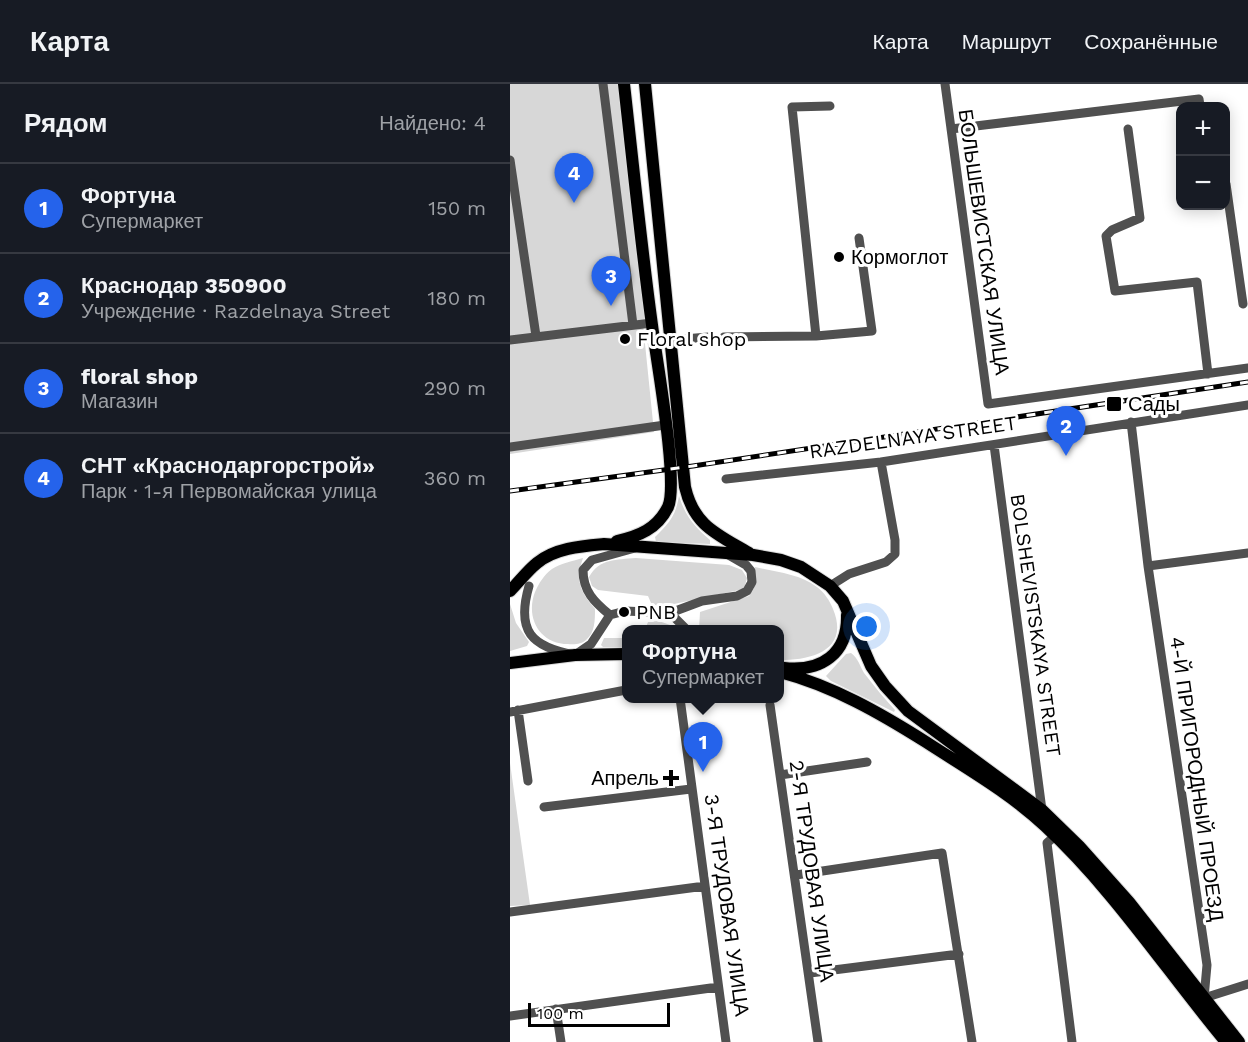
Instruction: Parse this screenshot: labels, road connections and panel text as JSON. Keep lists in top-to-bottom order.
{
  "streets": {
    "street": [
      "БОЛЬШЕВИСТСКАЯ УЛИЦА",
      "RAZDELNAYA STREET",
      "BOLSHEVISTSKAYA STREET",
      "4-Й ПРИГОРОДНЫЙ ПРОЕЗД",
      "2-Я ТРУДОВАЯ УЛИЦА",
      "3-Я ТРУДОВАЯ УЛИЦА"
    ]
  },
  "crossings": [
    ["RAZDELNAYA STREET", "BOLSHEVISTSKAYA STREET"],
    ["RAZDELNAYA STREET", "4-Й ПРИГОРОДНЫЙ ПРОЕЗД"]
  ],
  "places": {
    "other": ["Кормоглот", "Floral shop", "PNB"],
    "transit": ["Сады"],
    "health": ["Апрель"]
  },
  "scale_bar": "100 m",
  "page": {
    "header": "Карта",
    "nav": ["Карта", "Маршрут", "Сохранённые"],
    "heading": ["Рядом", "Найдено: 4"],
    "map_buttons": ["+", "−"],
    "pins": [
      "4",
      "3",
      "2",
      "1"
    ],
    "list": [
      {
        "mark": "1",
        "name": "Фортуна",
        "note": "Супермаркет",
        "value": "150 m"
      },
      {
        "mark": "2",
        "name": "Краснодар 350900",
        "note": "Учреждение · Razdelnaya Street",
        "value": "180 m"
      },
      {
        "mark": "3",
        "name": "floral shop",
        "note": "Магазин",
        "value": "290 m"
      },
      {
        "mark": "4",
        "name": "СНТ «Краснодаргорстрой»",
        "note": "Парк · 1-я Первомайская улица",
        "value": "360 m"
      }
    ],
    "popup": ["Фортуна", "Супермаркет"],
    "scale": "100 m"
  }
}
